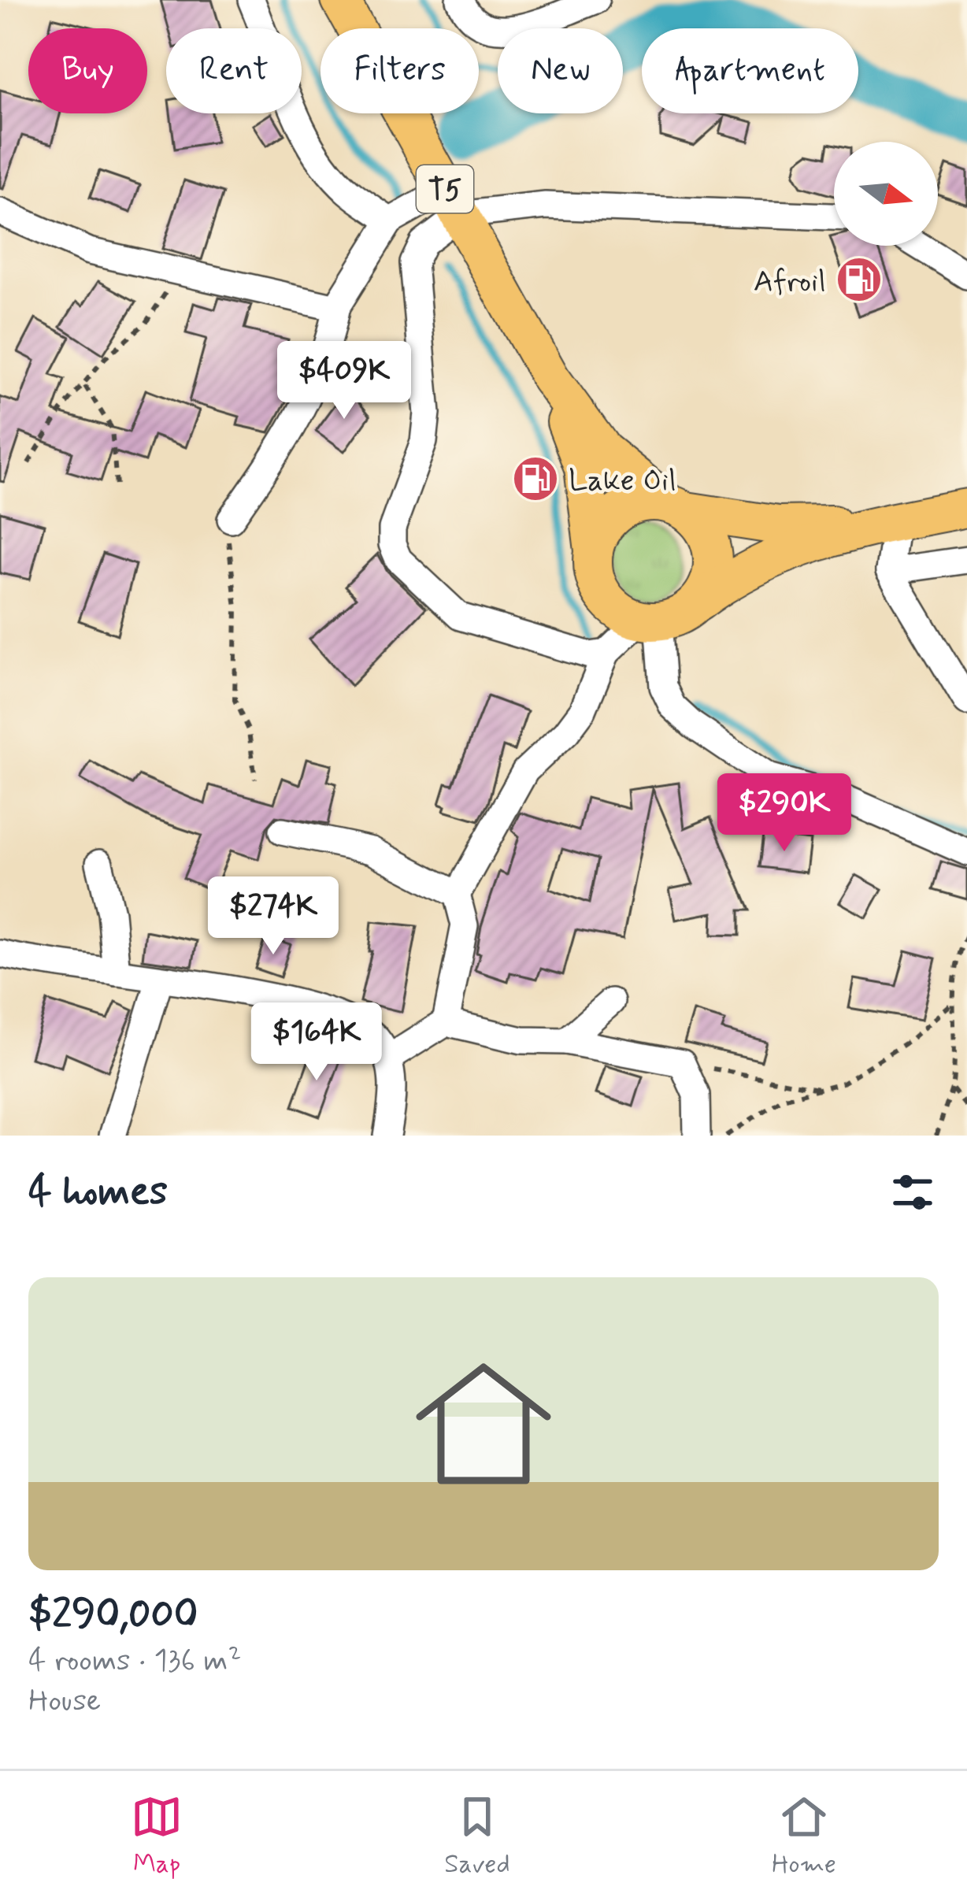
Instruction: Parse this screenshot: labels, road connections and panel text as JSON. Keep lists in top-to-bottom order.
{
  "streets": {
    "highway": ["T5"]
  },
  "places": {
    "fuel station": ["Afroil", "Lake Oil"]
  },
  "north": "right",
  "page": {
    "chip": [
      "Buy",
      "Rent",
      "Filters",
      "New",
      "Apartment"
    ],
    "price": [
      "$409K",
      "$290K",
      "$274K",
      "$164K"
    ],
    "heading": "4 homes",
    "list": [
      {
        "name": "$290,000",
        "note": "4 rooms · 136 m² · House"
      }
    ],
    "tabs": ["Map", "Saved", "Home"]
  }
}
